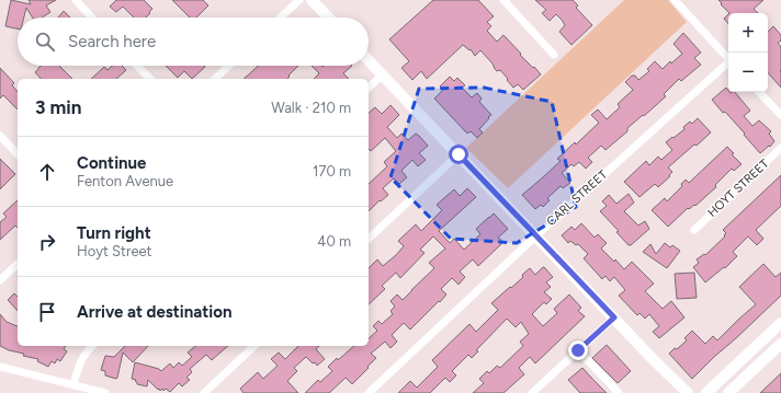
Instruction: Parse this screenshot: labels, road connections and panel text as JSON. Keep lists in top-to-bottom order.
{
  "streets": {
    "street": ["HOYT STREET", "CARL STREET"]
  },
  "page": {
    "map_buttons": ["+", "−"],
    "search": "Search here",
    "heading": ["3 min", "Walk · 210 m"],
    "list": [
      ["Continue", "Fenton Avenue", "170 m"],
      ["Turn right", "Hoyt Street", "40 m"],
      "Arrive at destination"
    ]
  }
}
